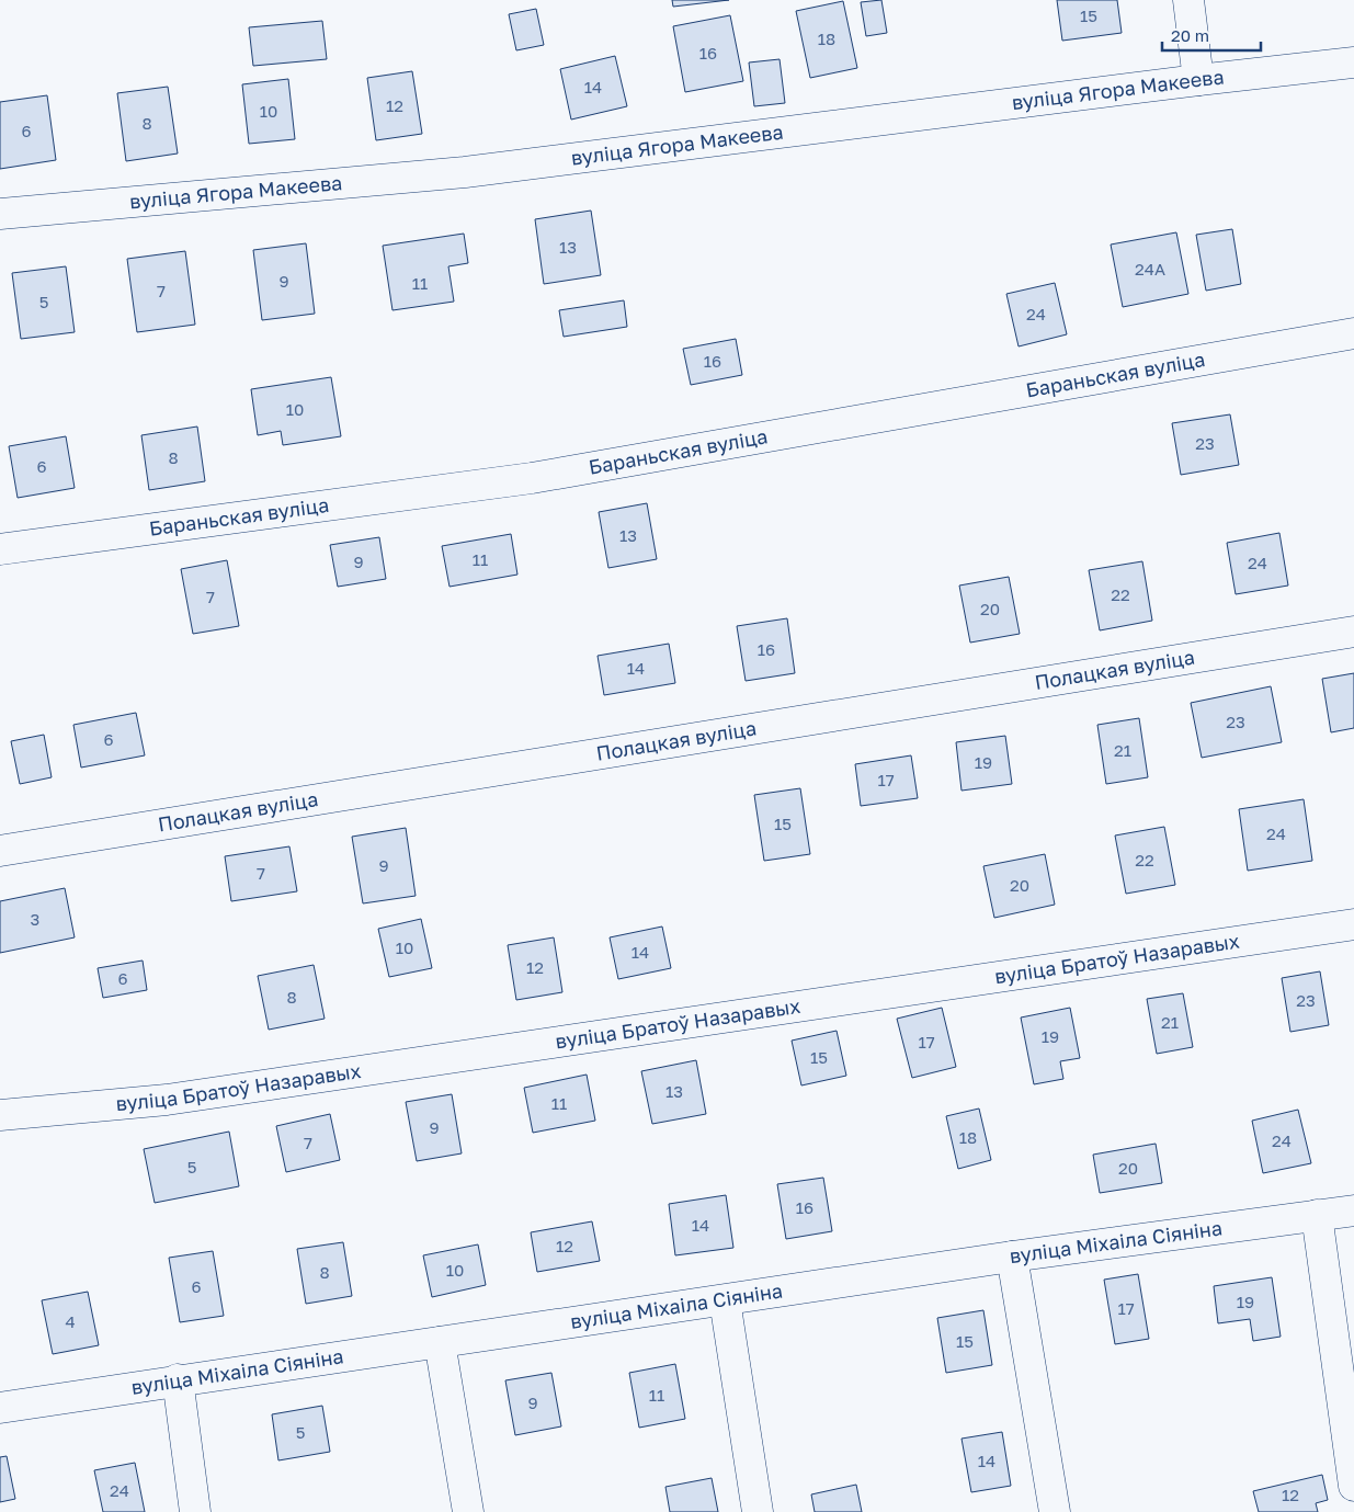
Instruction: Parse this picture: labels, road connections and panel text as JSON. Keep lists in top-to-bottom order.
{
  "streets": {
    "street": [
      "вуліца Ягора Макеева",
      "Бараньская вуліца",
      "Полацкая вуліца",
      "вуліца Братоў Назаравых",
      "вуліца Міхаіла Сіяніна"
    ]
  },
  "house_numbers": [
    "15",
    "18",
    "16",
    "14",
    "12",
    "10",
    "8",
    "6",
    "13",
    "24А",
    "9",
    "11",
    "7",
    "5",
    "24",
    "16",
    "10",
    "23",
    "8",
    "6",
    "13",
    "11",
    "9",
    "24",
    "22",
    "7",
    "20",
    "16",
    "14",
    "23",
    "6",
    "21",
    "19",
    "17",
    "15",
    "24",
    "22",
    "9",
    "7",
    "20",
    "3",
    "10",
    "14",
    "12",
    "6",
    "8",
    "23",
    "21",
    "19",
    "17",
    "15",
    "13",
    "11",
    "9",
    "18",
    "24",
    "7",
    "5",
    "20",
    "16",
    "14",
    "12",
    "10",
    "8",
    "6",
    "19",
    "17",
    "4",
    "15",
    "11",
    "9",
    "5",
    "14",
    "24",
    "12"
  ],
  "scale_bar": "20 m"
}
